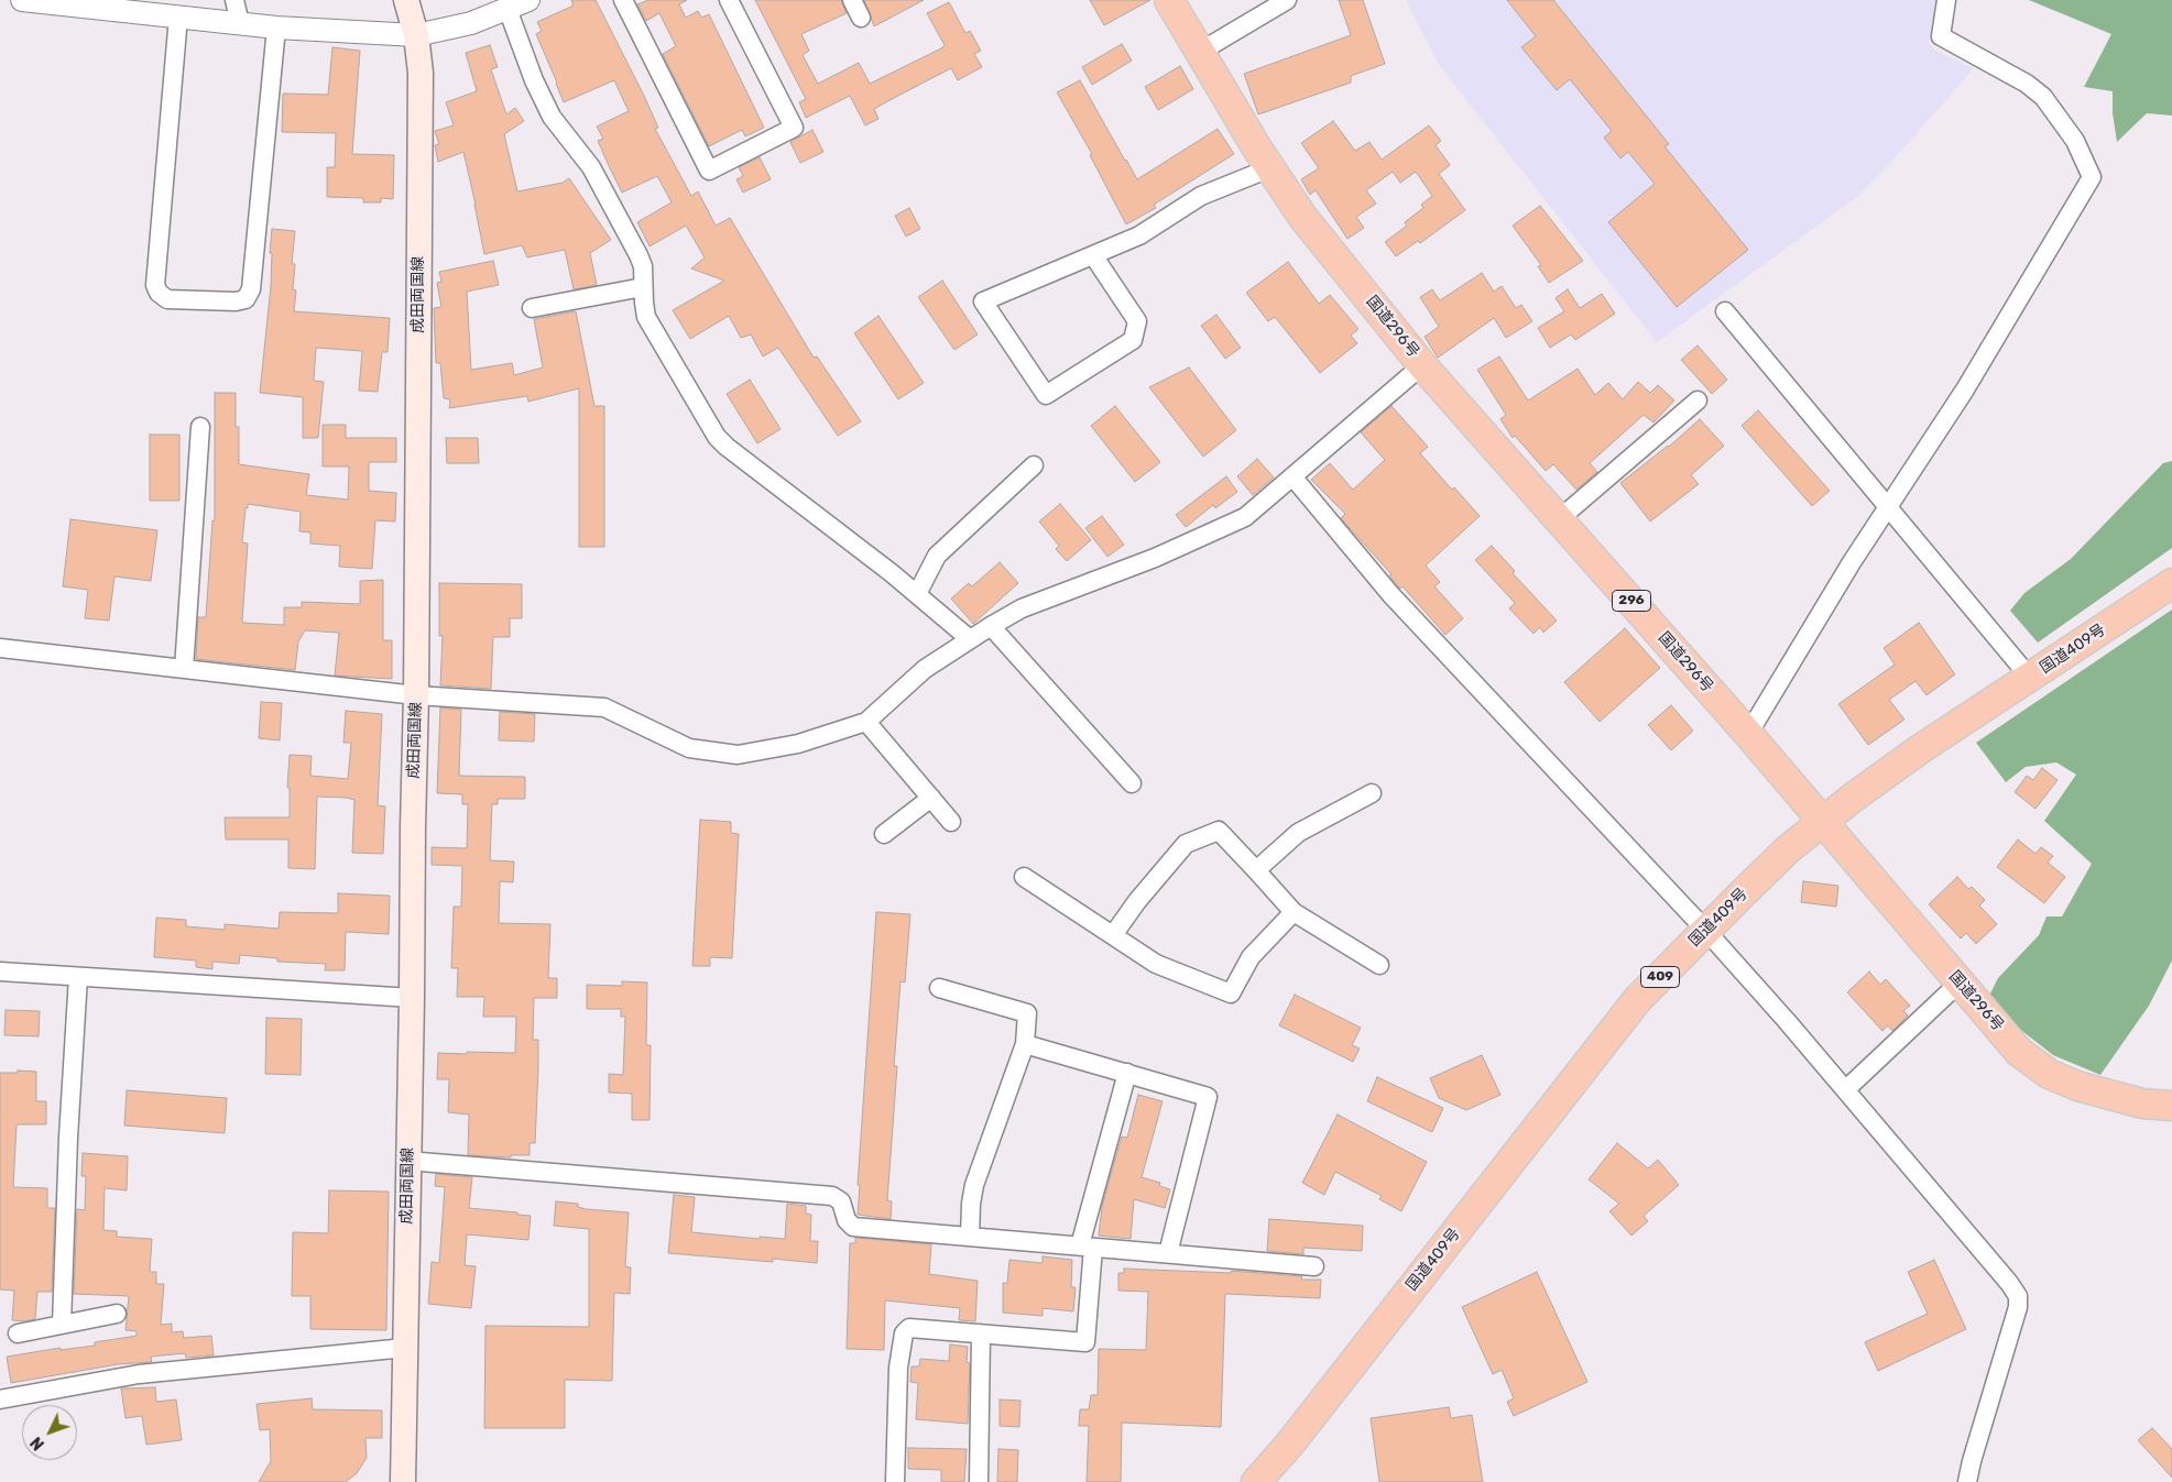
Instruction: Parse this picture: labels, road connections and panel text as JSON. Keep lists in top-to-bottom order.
{
  "streets": {
    "highway": [
      "国道296号",
      "296",
      "国道409号",
      "409"
    ],
    "main road": ["成田両国線"]
  },
  "crossings": [
    ["国道296号", "国道409号"]
  ],
  "north": "bottom left"
}
